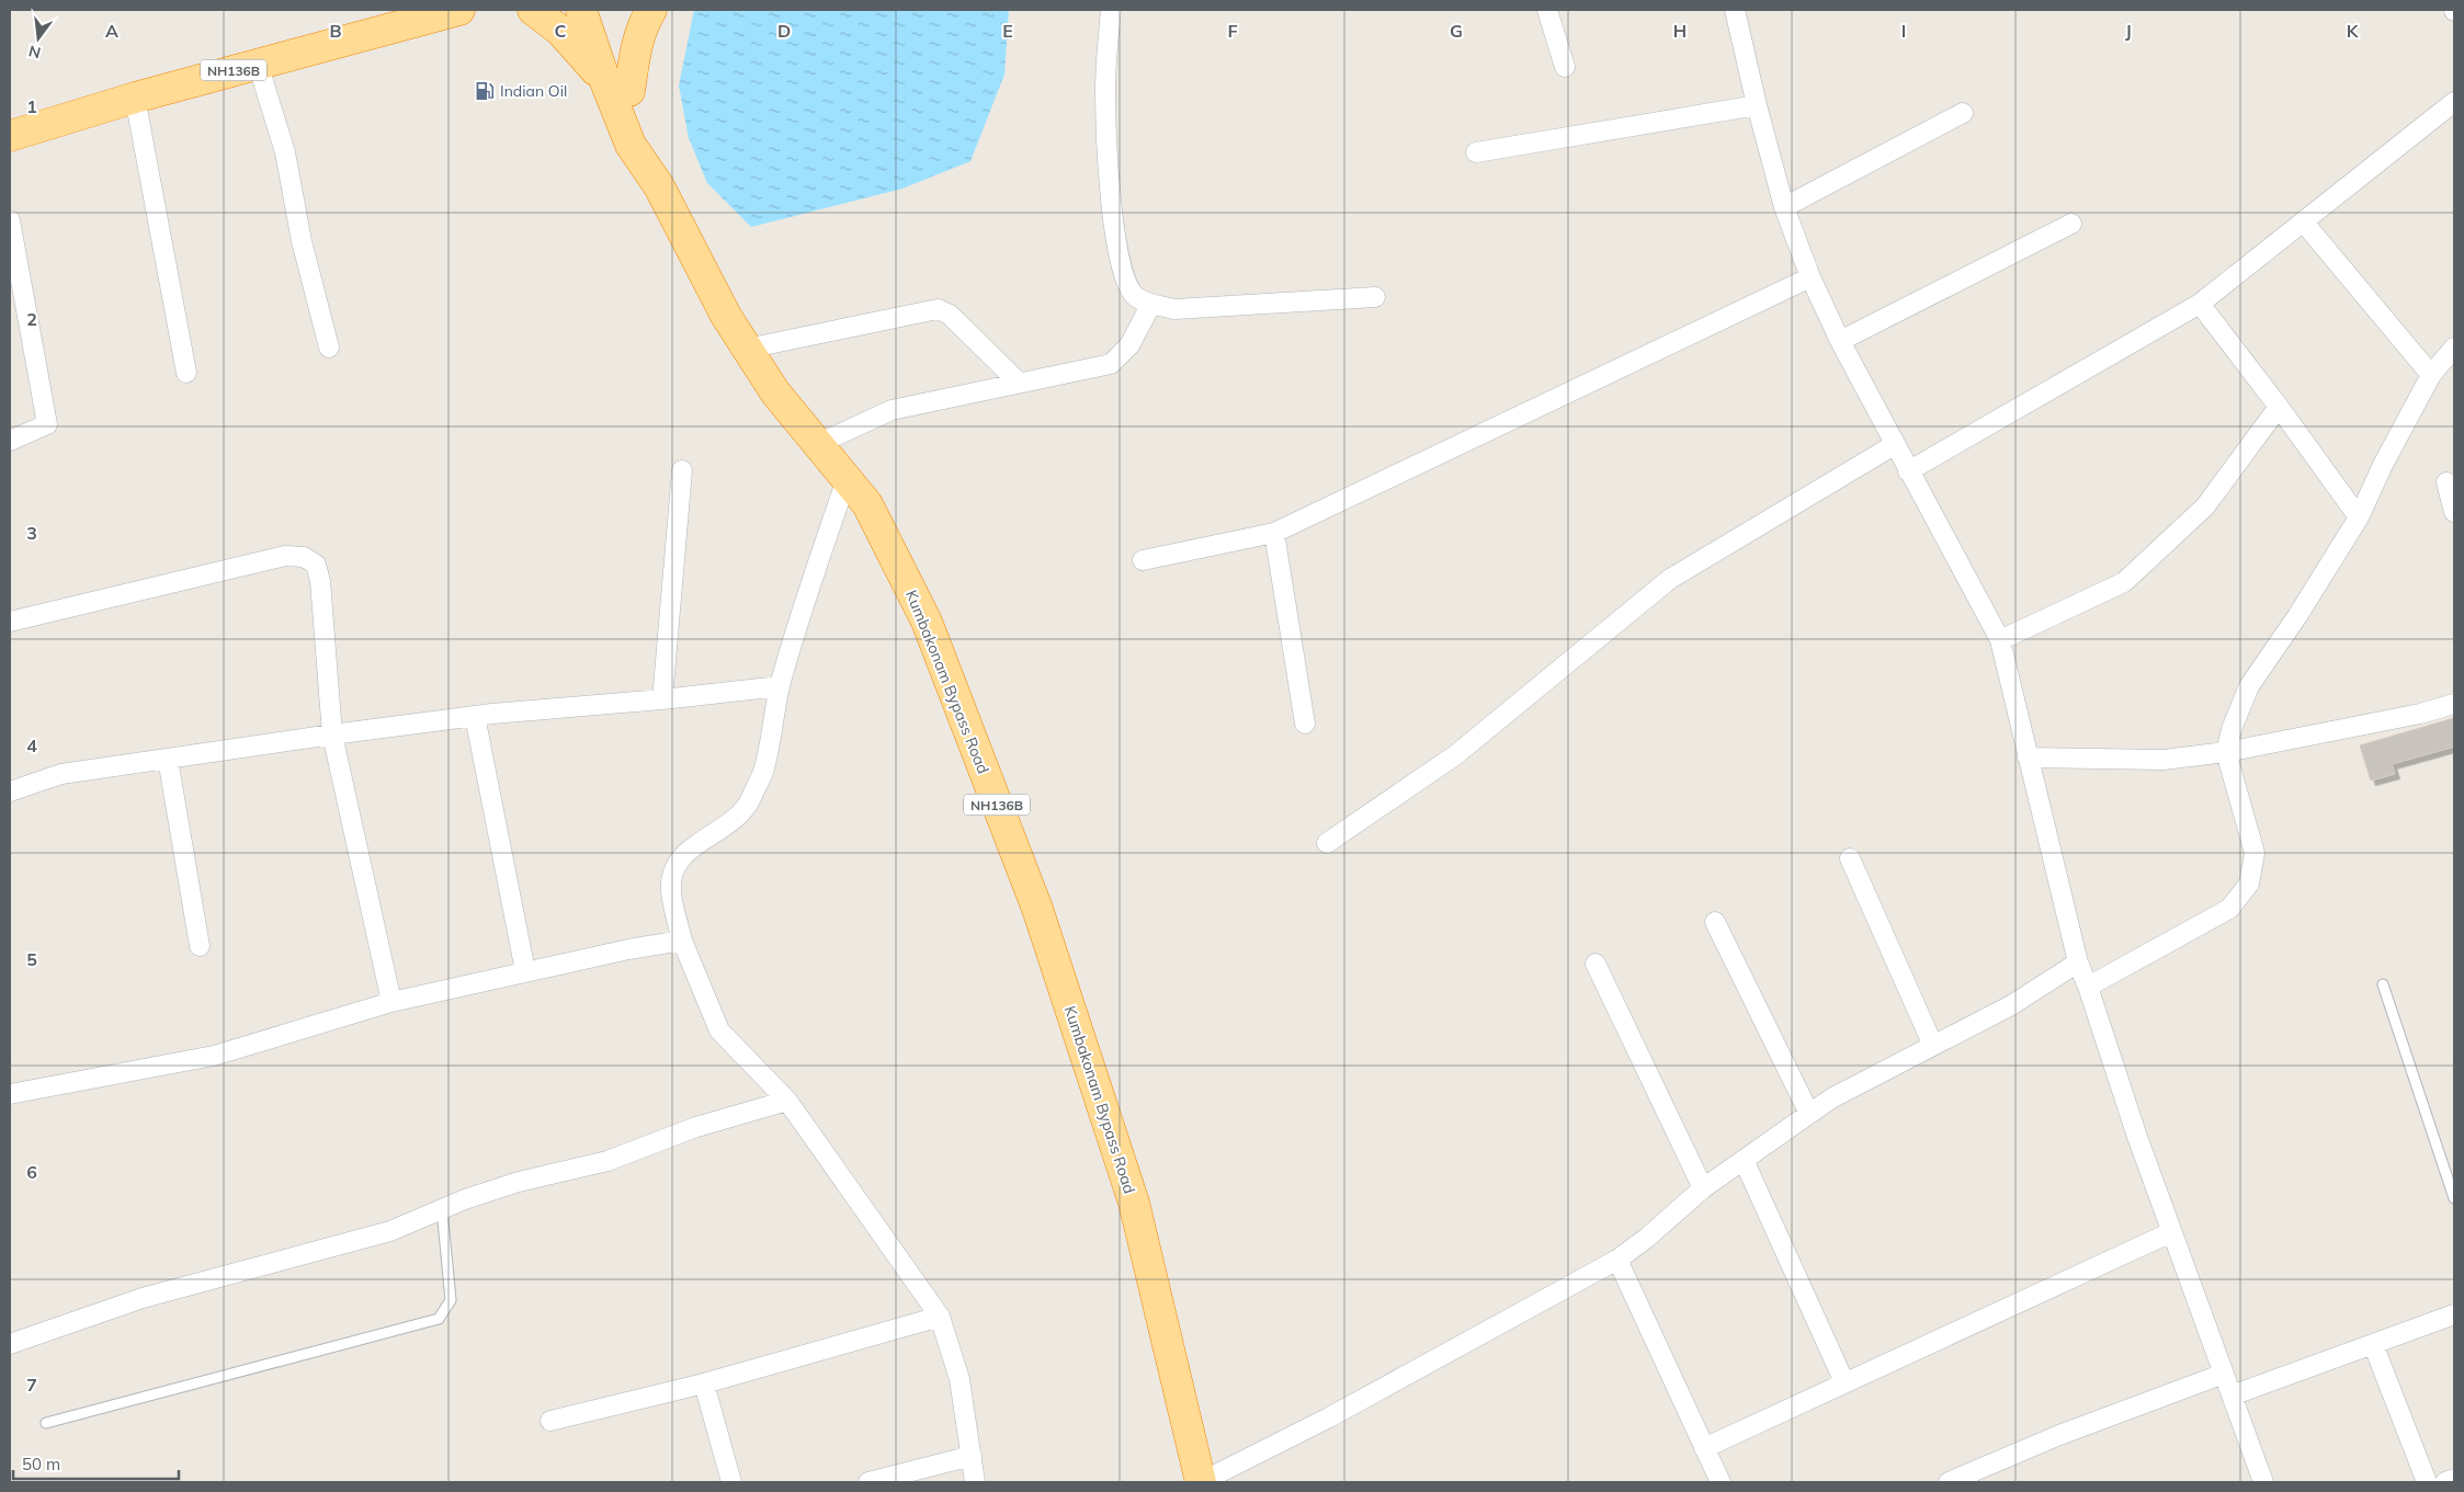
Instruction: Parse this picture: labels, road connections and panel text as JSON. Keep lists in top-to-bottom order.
{
  "streets": {
    "highway": ["NH136B", "Kumbakonam Bypass Road"]
  },
  "places": {
    "fuel station": ["Indian Oil"]
  },
  "scale_bar": "50 m",
  "north": "bottom",
  "grid": {
    "columns": [
      "A",
      "B",
      "C",
      "D",
      "E",
      "F",
      "G",
      "H",
      "I",
      "J",
      "K"
    ],
    "rows": [
      "1",
      "2",
      "3",
      "4",
      "5",
      "6",
      "7"
    ]
  }
}
